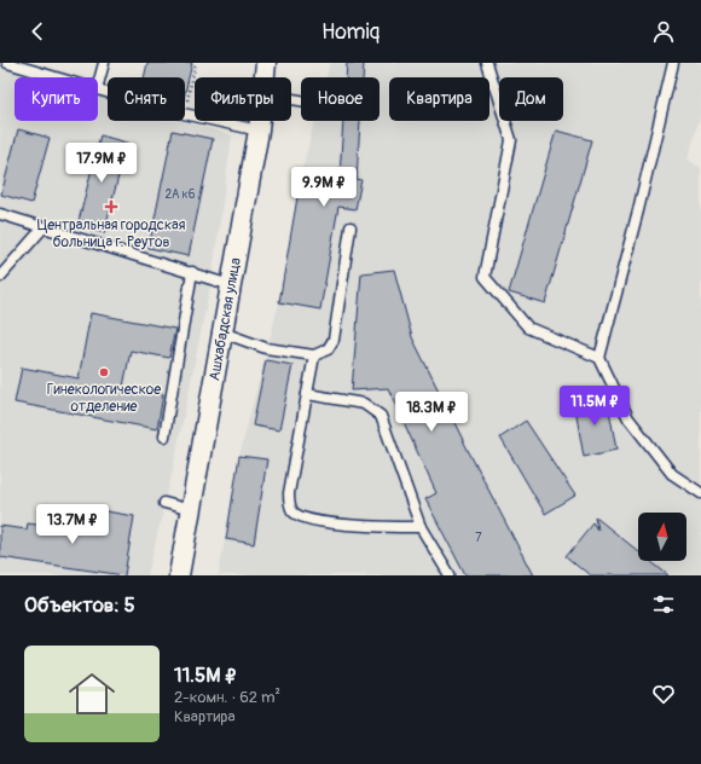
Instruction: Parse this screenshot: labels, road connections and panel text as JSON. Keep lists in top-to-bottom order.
{
  "streets": {
    "street": ["Ашхабадская улица"]
  },
  "places": {
    "health": ["Центральная городская больница г. Реутов"],
    "other": ["Гинекологическое отделение"]
  },
  "house_numbers": ["2А к6", "7"],
  "north": "top",
  "page": {
    "header": "Homiq",
    "chip": [
      "Купить",
      "Снять",
      "Фильтры",
      "Новое",
      "Квартира",
      "Дом"
    ],
    "price": [
      "17.9M ₽",
      "9.9M ₽",
      "11.5M ₽",
      "18.3M ₽",
      "13.7M ₽"
    ],
    "heading": "Объектов: 5",
    "list": [
      {
        "name": "11.5M ₽",
        "note": "2-комн. · 62 m² · Квартира"
      }
    ]
  }
}
